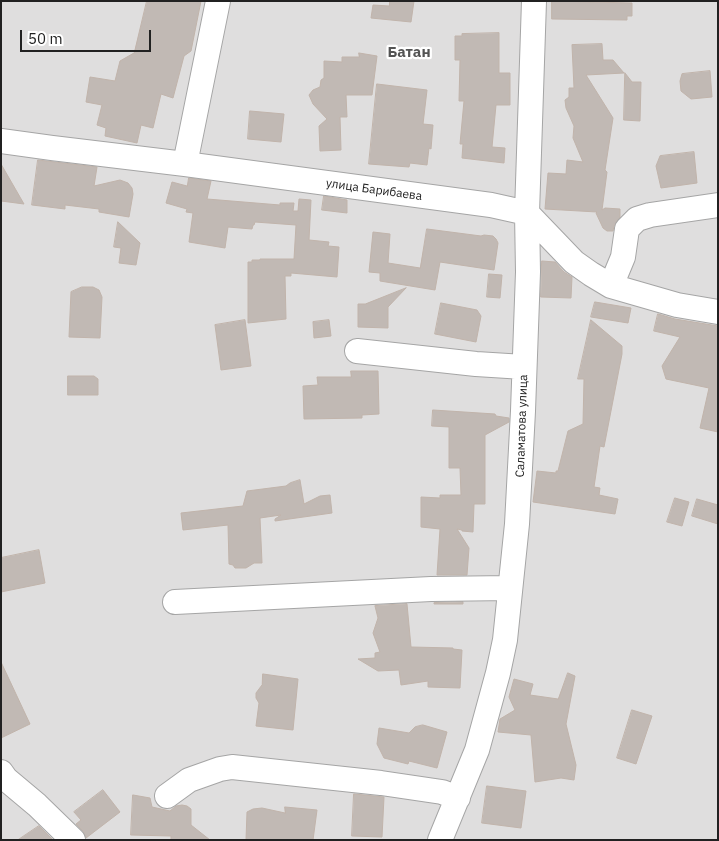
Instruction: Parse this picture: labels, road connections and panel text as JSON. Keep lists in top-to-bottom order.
{
  "streets": {
    "street": ["улица Барибаева", "Саламатова улица"]
  },
  "crossings": [
    ["улица Барибаева", "Саламатова улица"]
  ],
  "districts": ["Батан"],
  "scale_bar": "50 m"
}
